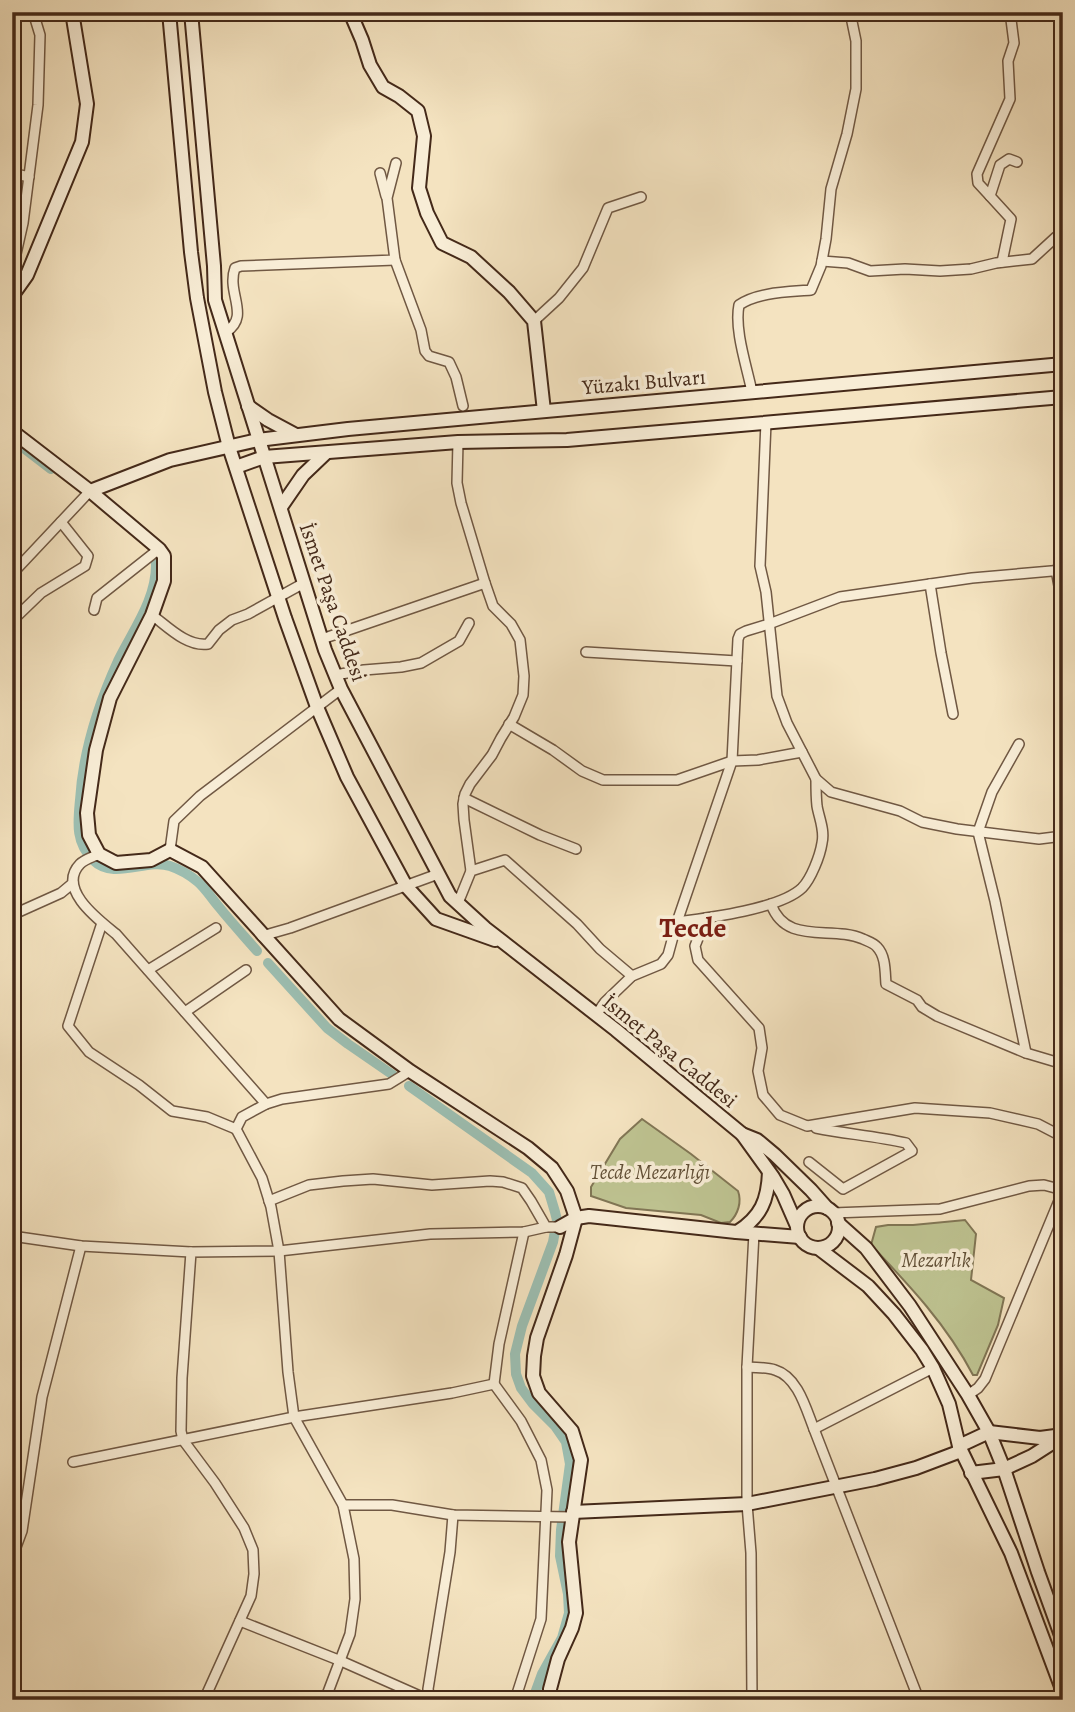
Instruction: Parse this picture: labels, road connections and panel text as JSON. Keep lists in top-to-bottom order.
{
  "streets": {
    "main road": ["Yüzakı Bulvarı", "İsmet Paşa Caddesi"]
  },
  "crossings": [
    ["Yüzakı Bulvarı", "İsmet Paşa Caddesi"]
  ],
  "districts": ["Tecde"],
  "parks": ["Tecde Mezarlığı", "Mezarlık"]
}
